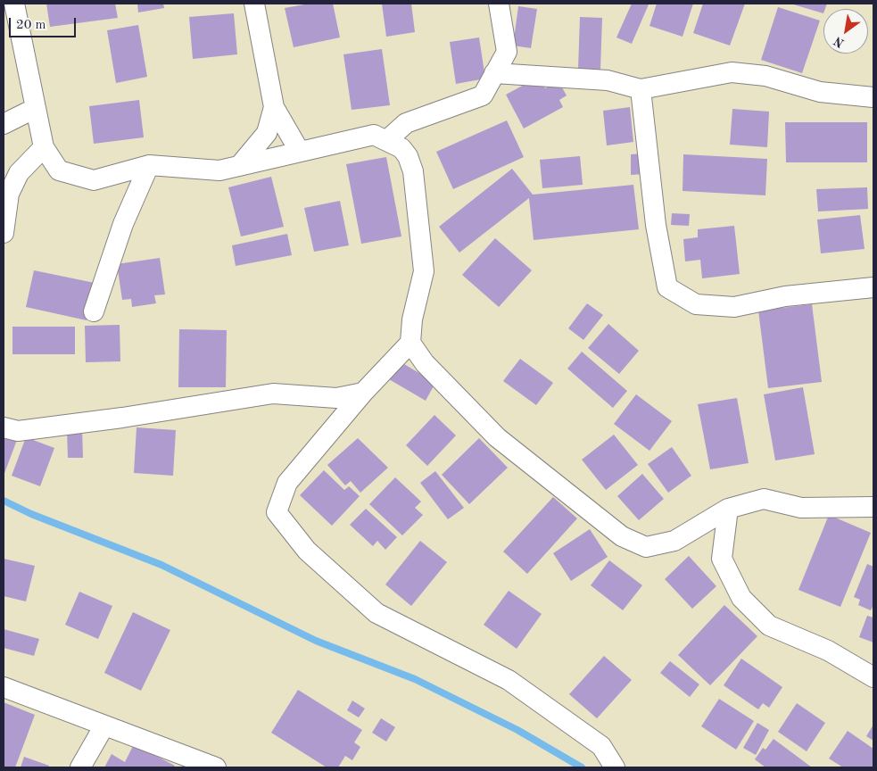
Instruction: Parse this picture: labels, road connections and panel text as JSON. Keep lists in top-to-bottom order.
{
  "scale_bar": "20 m",
  "north": "bottom left"
}
